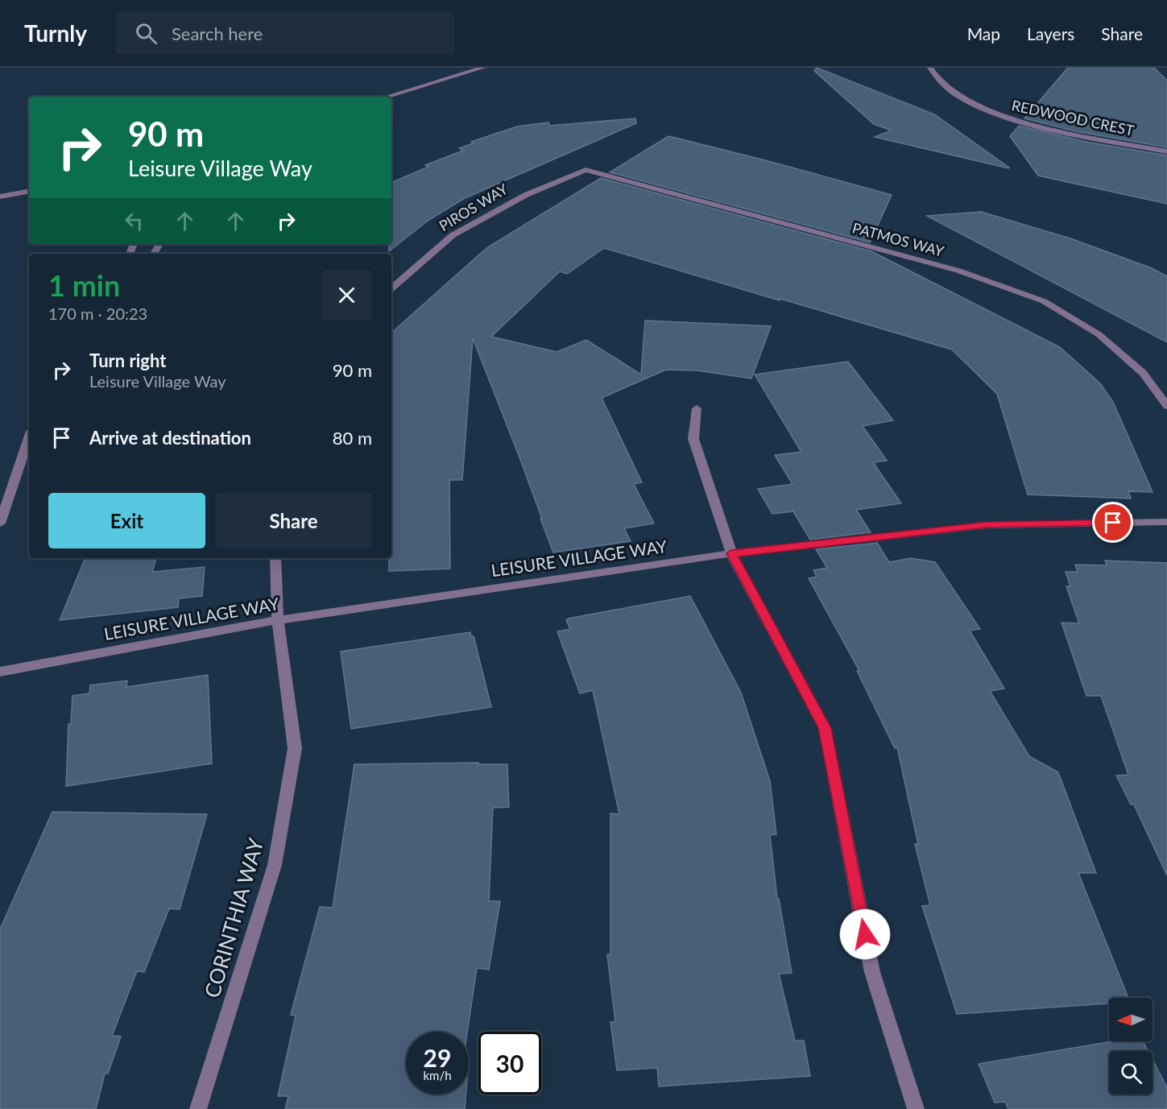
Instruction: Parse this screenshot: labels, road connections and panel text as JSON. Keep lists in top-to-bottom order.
{
  "streets": {
    "street": [
      "REDWOOD CREST",
      "PIROS WAY",
      "PATMOS WAY",
      "LEISURE VILLAGE WAY",
      "CORINTHIA WAY"
    ]
  },
  "crossings": [
    ["PIROS WAY", "PATMOS WAY"],
    ["LEISURE VILLAGE WAY", "CORINTHIA WAY"]
  ],
  "north": "left",
  "page": {
    "header": "Turnly",
    "search": "Search here",
    "nav": ["Map", "Layers", "Share"],
    "turn": ["90 m", "Leisure Village Way"],
    "heading": ["1 min", "170 m · 20:23"],
    "list": [
      {
        "name": "Turn right",
        "note": "Leisure Village Way",
        "value": "90 m"
      },
      {
        "name": "Arrive at destination",
        "value": "80 m"
      }
    ],
    "buttons": ["Exit", "Share"],
    "speed": "29 km/h",
    "limit": "30"
  }
}
